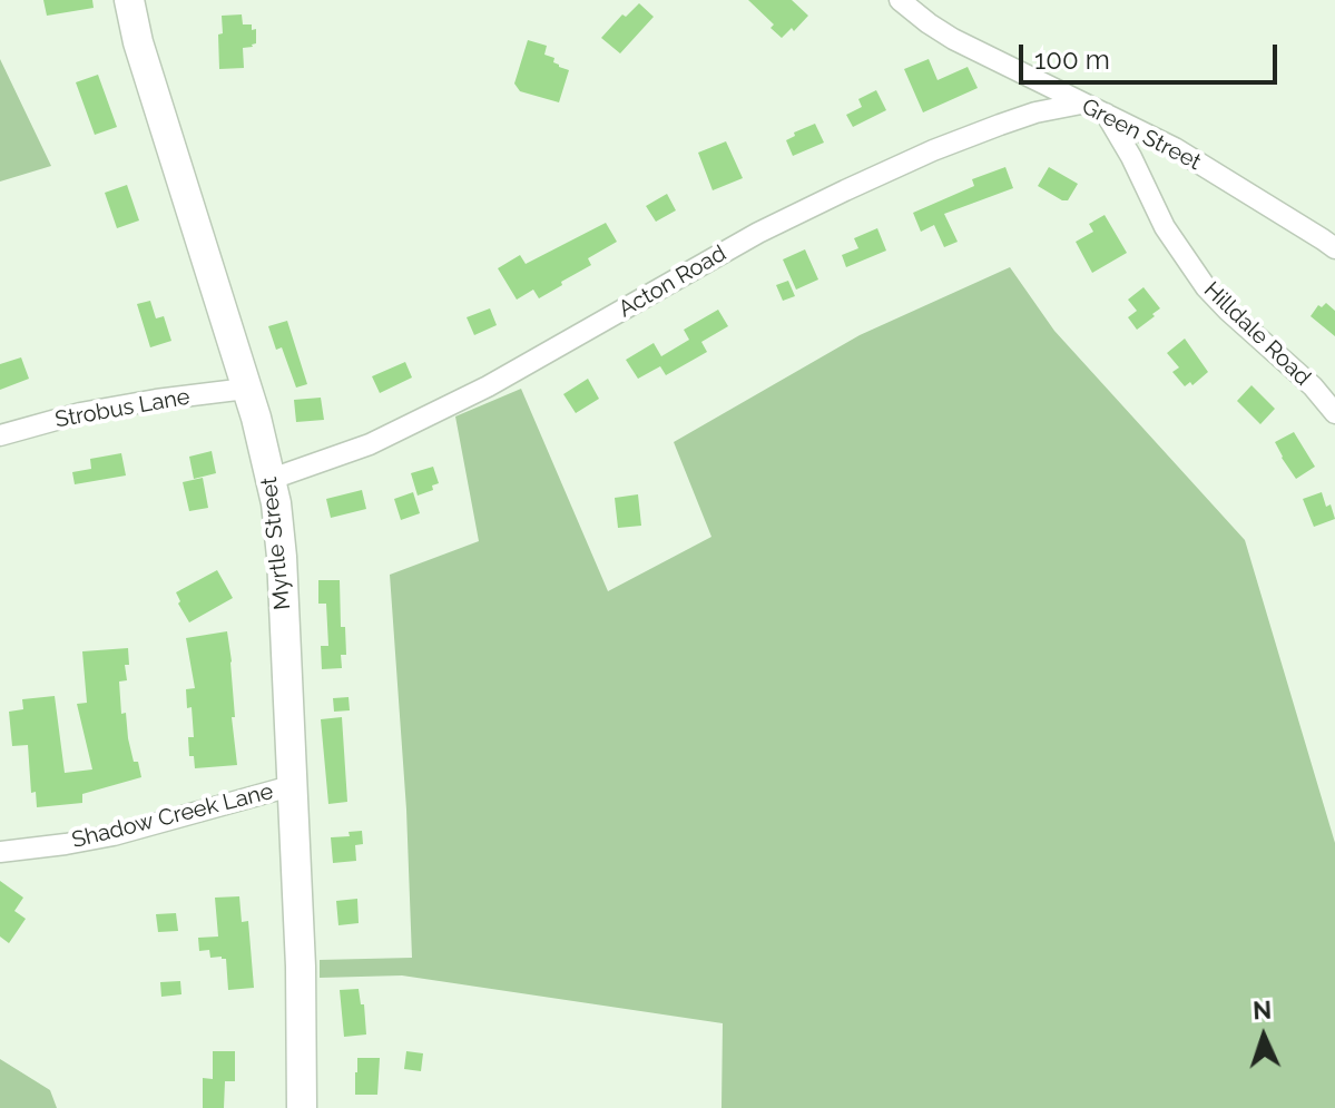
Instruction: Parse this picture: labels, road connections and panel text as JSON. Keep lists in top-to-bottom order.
{
  "streets": {
    "street": [
      "Green Street",
      "Acton Road",
      "Hilldale Road",
      "Strobus Lane",
      "Myrtle Street",
      "Shadow Creek Lane"
    ]
  },
  "crossings": [
    ["Green Street", "Acton Road"],
    ["Green Street", "Hilldale Road"],
    ["Acton Road", "Myrtle Street"],
    ["Strobus Lane", "Myrtle Street"],
    ["Myrtle Street", "Shadow Creek Lane"]
  ],
  "scale_bar": "100 m",
  "north": "top"
}
